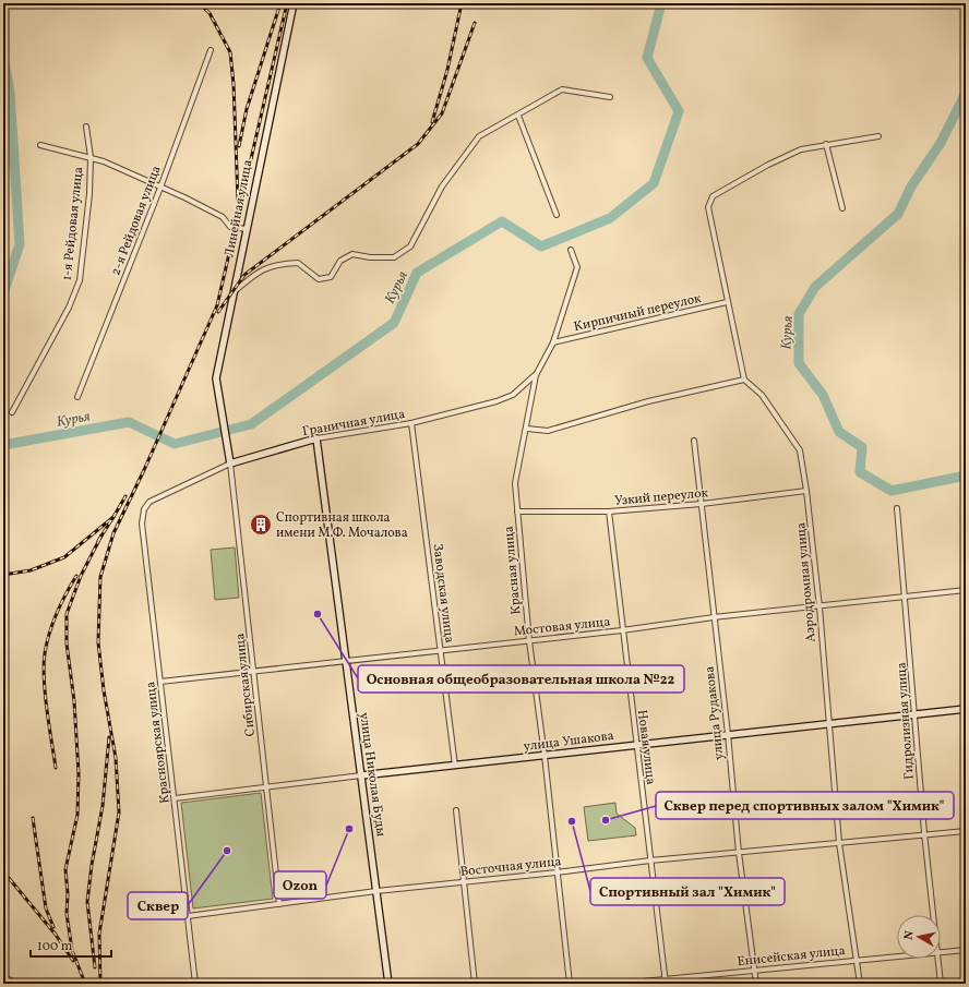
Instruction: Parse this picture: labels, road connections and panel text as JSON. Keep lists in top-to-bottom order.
{
  "streets": {
    "street": [
      "Линейная улица",
      "2-я Рейдовая улица",
      "1-я Рейдовая улица",
      "Кирпичный переулок",
      "Граничная улица",
      "Узкий переулок",
      "Красная улица",
      "Аэродромная улица",
      "Заводская улица",
      "Мостовая улица",
      "Сибирская улица",
      "улица Рудакова",
      "Гидролизная улица",
      "улица Ушакова",
      "Красноярская улица",
      "Новая улица",
      "улица Николая Буды",
      "Восточная улица",
      "Енисейская улица"
    ]
  },
  "crossings": [
    ["Линейная улица", "Граничная улица"],
    ["Линейная улица", "Сибирская улица"],
    ["Кирпичный переулок", "Красная улица"],
    ["Граничная улица", "Красная улица"],
    ["Граничная улица", "Заводская улица"],
    ["Граничная улица", "Сибирская улица"],
    ["Граничная улица", "Красноярская улица"],
    ["Граничная улица", "улица Николая Буды"],
    ["Узкий переулок", "Красная улица"],
    ["Узкий переулок", "Аэродромная улица"],
    ["Узкий переулок", "улица Рудакова"],
    ["Узкий переулок", "Новая улица"],
    ["Красная улица", "Мостовая улица"],
    ["Красная улица", "улица Ушакова"],
    ["Красная улица", "Восточная улица"],
    ["Аэродромная улица", "Мостовая улица"],
    ["Аэродромная улица", "улица Ушакова"],
    ["Аэродромная улица", "Восточная улица"],
    ["Аэродромная улица", "Енисейская улица"],
    ["Заводская улица", "Мостовая улица"],
    ["Заводская улица", "улица Ушакова"],
    ["Мостовая улица", "Сибирская улица"],
    ["Мостовая улица", "улица Рудакова"],
    ["Мостовая улица", "Гидролизная улица"],
    ["Мостовая улица", "Красноярская улица"],
    ["Мостовая улица", "Новая улица"],
    ["Мостовая улица", "улица Николая Буды"],
    ["Сибирская улица", "улица Ушакова"],
    ["Сибирская улица", "Восточная улица"],
    ["улица Рудакова", "улица Ушакова"],
    ["улица Рудакова", "Восточная улица"],
    ["улица Рудакова", "Енисейская улица"],
    ["Гидролизная улица", "улица Ушакова"],
    ["Гидролизная улица", "Восточная улица"],
    ["улица Ушакова", "Красноярская улица"],
    ["улица Ушакова", "Новая улица"],
    ["улица Ушакова", "улица Николая Буды"],
    ["Красноярская улица", "Восточная улица"],
    ["Новая улица", "Восточная улица"],
    ["Новая улица", "Енисейская улица"],
    ["улица Николая Буды", "Восточная улица"]
  ],
  "water": ["Курья"],
  "places": {
    "building": ["Спортивная школа имени М.Ф. Мочалова"],
    "other": [
      "Основная общеобразовательная школа №22",
      "Сквер перед спортивных залом \"Химик\"",
      "Спортивный зал \"Химик\"",
      "Ozon",
      "Сквер"
    ]
  },
  "scale_bar": "100 m",
  "north": "left"
}
